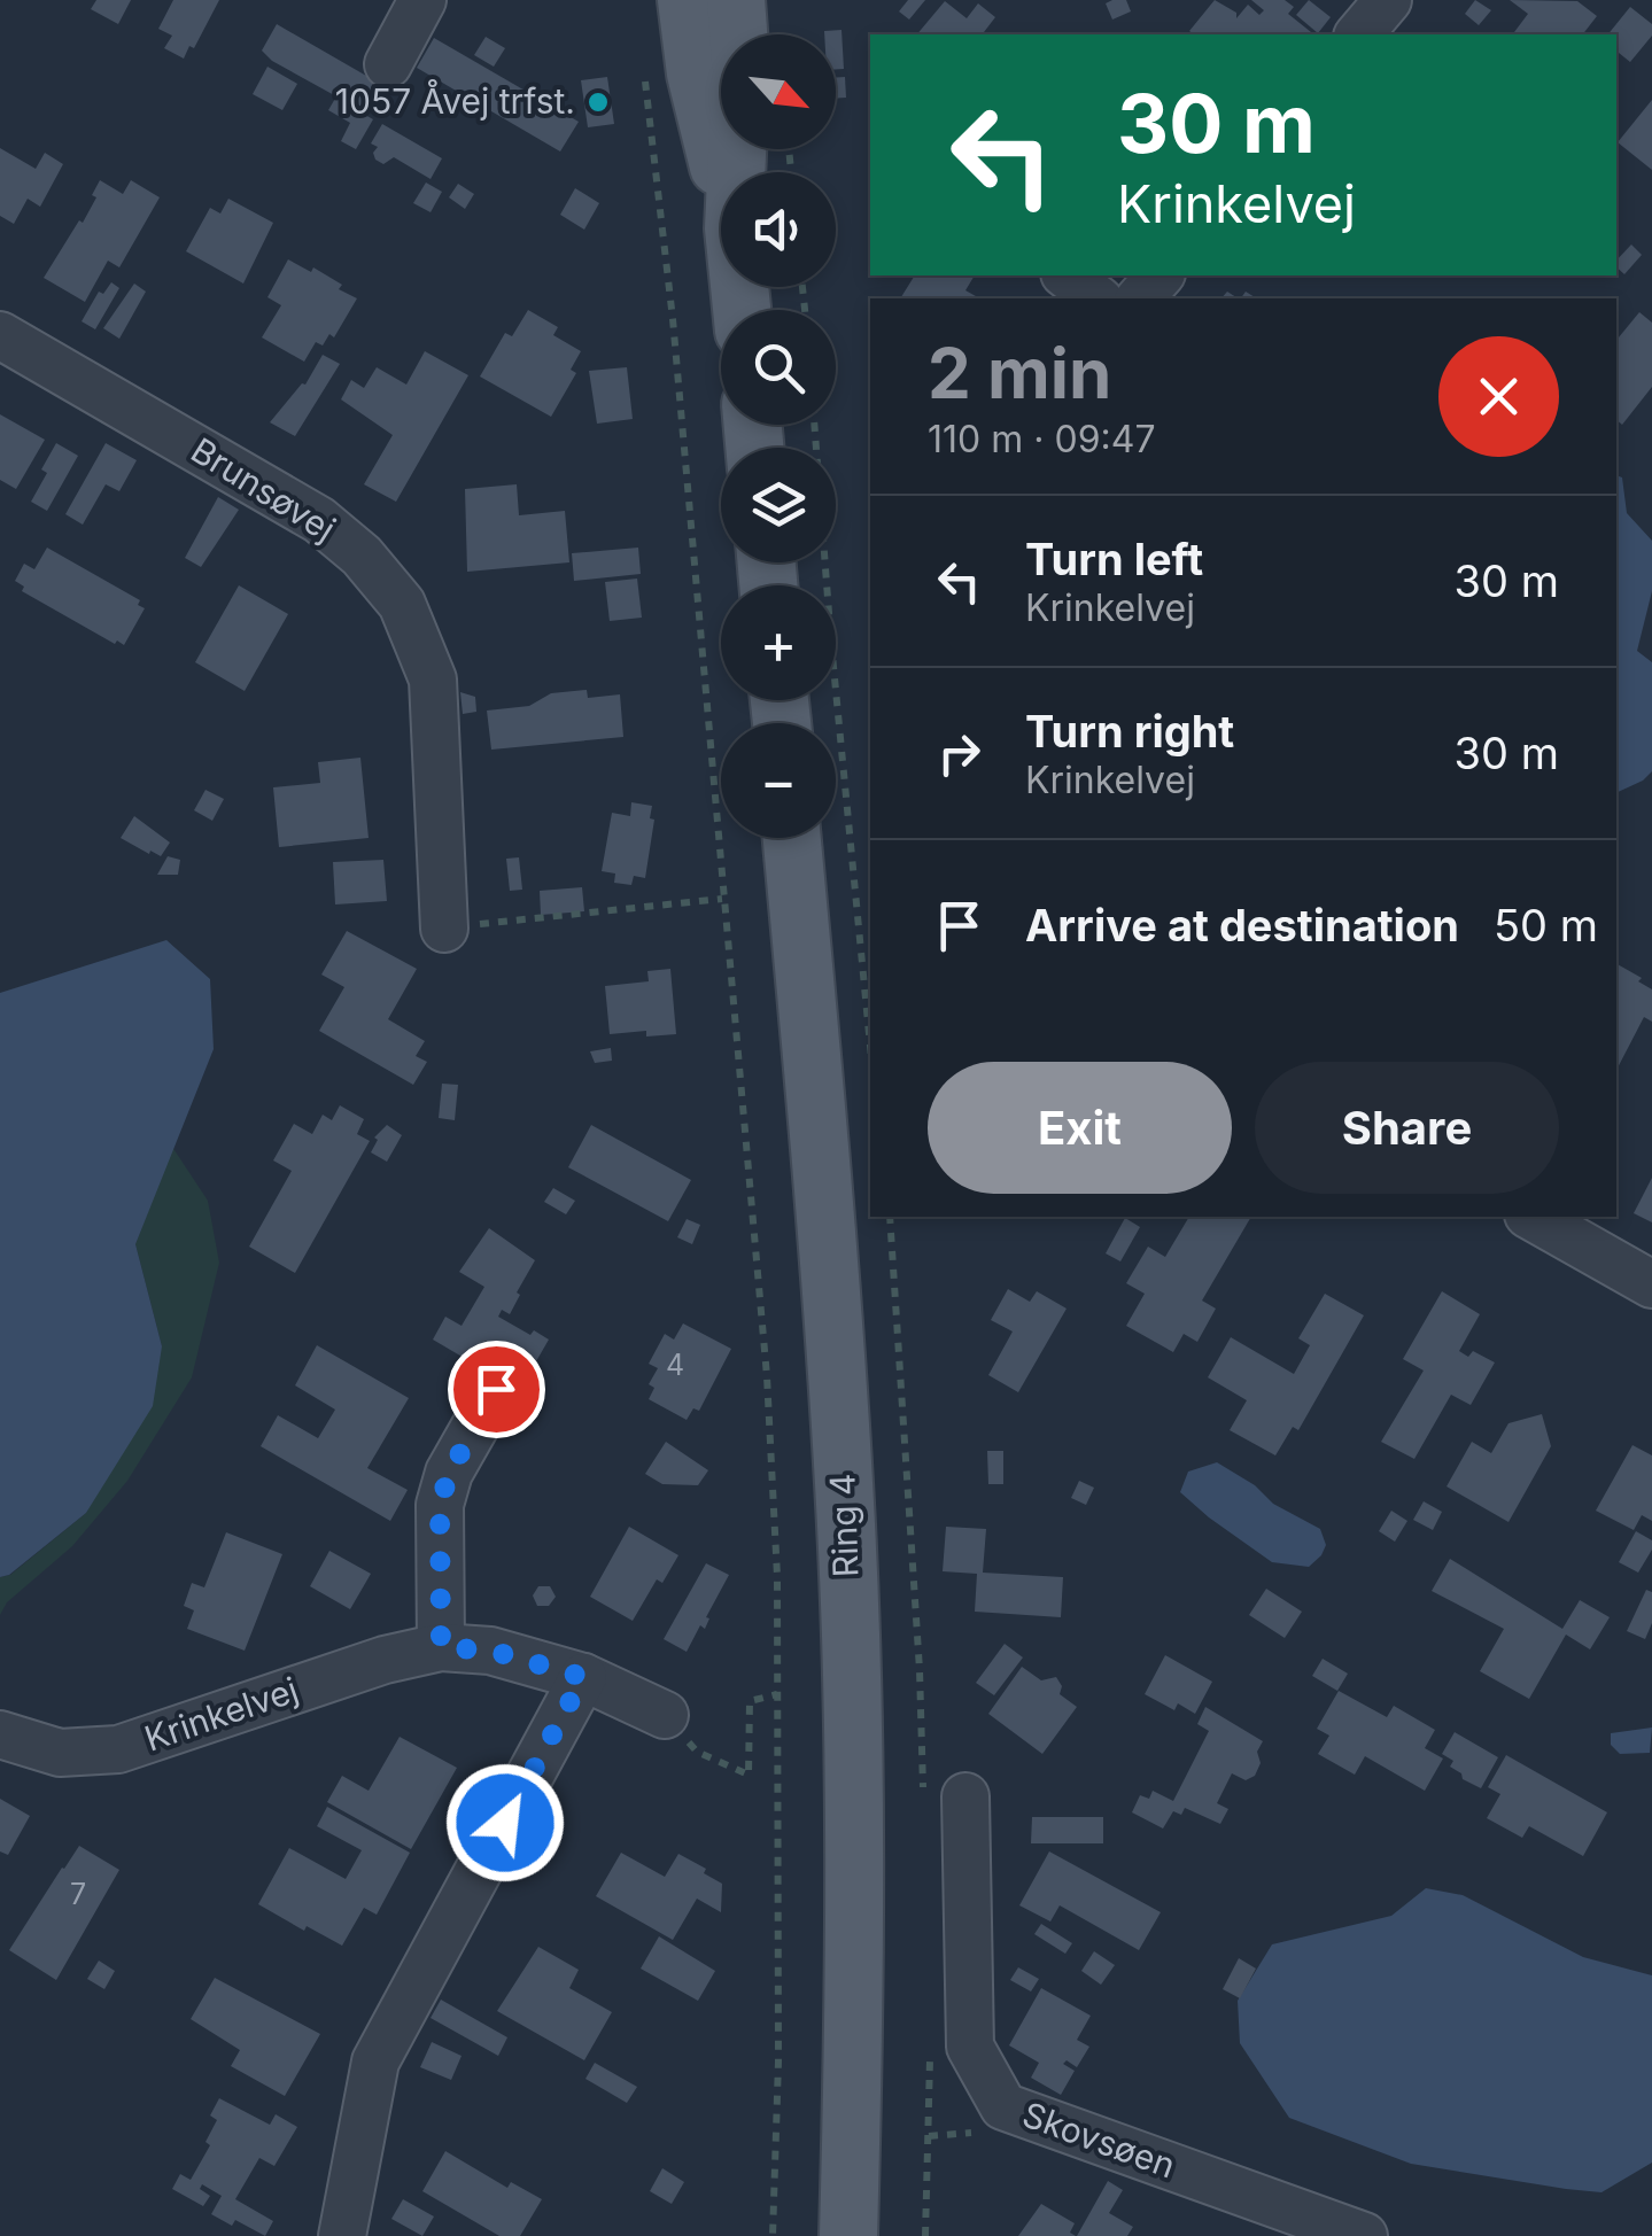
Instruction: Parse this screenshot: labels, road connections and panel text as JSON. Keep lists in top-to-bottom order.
{
  "streets": {
    "main road": ["Ring 4"],
    "street": ["Brunsøvej", "Krinkelvej", "Skovsøen"]
  },
  "places": ["1057 Åvej trfst."],
  "house_numbers": ["4", "7"],
  "north": "bottom right",
  "page": {
    "map_buttons": ["+", "−"],
    "turn": ["30 m", "Krinkelvej"],
    "heading": ["2 min", "110 m · 09:47"],
    "list": [
      {
        "name": "Turn left",
        "note": "Krinkelvej",
        "value": "30 m"
      },
      {
        "name": "Turn right",
        "note": "Krinkelvej",
        "value": "30 m"
      },
      {
        "name": "Arrive at destination",
        "value": "50 m"
      }
    ],
    "buttons": ["Exit", "Share"]
  }
}
